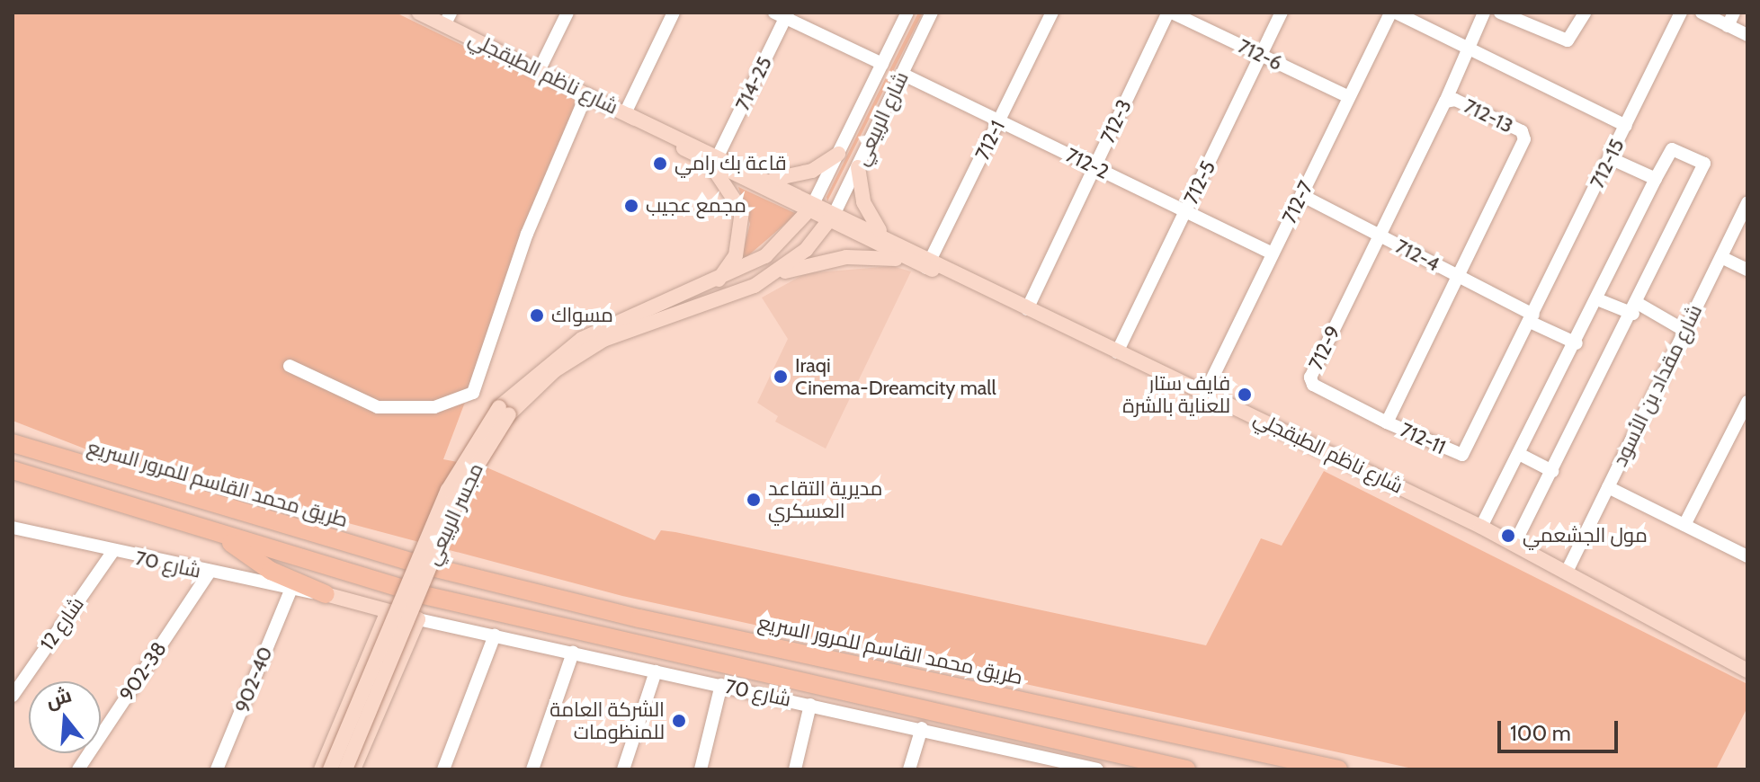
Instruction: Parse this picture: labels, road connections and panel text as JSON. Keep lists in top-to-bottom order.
{
  "streets": {
    "highway": ["طريق محمد القاسم للمرور السريع"],
    "main road": ["شارع ناظم الطبقجلي", "مجسر الربيعي"],
    "street": [
      "712-6",
      "714-25",
      "712-13",
      "شارع الربيعي",
      "712-3",
      "712-1",
      "712-2",
      "712-15",
      "712-5",
      "712-7",
      "712-4",
      "712-9",
      "شارع مقداد بن الأسود",
      "712-11",
      "شارع 70",
      "شارع 12",
      "902-38",
      "902-40"
    ]
  },
  "crossings": [
    ["712-6", "712-3"],
    ["712-6", "712-5"],
    ["712-6", "712-7"],
    ["شارع ناظم الطبقجلي", "714-25"],
    ["شارع ناظم الطبقجلي", "شارع الربيعي"],
    ["شارع ناظم الطبقجلي", "712-3"],
    ["شارع ناظم الطبقجلي", "712-1"],
    ["شارع ناظم الطبقجلي", "712-5"],
    ["شارع ناظم الطبقجلي", "712-7"],
    ["شارع ناظم الطبقجلي", "شارع مقداد بن الأسود"],
    ["شارع ناظم الطبقجلي", "مجسر الربيعي"],
    ["712-13", "712-4"],
    ["712-13", "712-9"],
    ["712-13", "712-11"],
    ["شارع الربيعي", "712-2"],
    ["شارع الربيعي", "مجسر الربيعي"],
    ["712-3", "712-2"],
    ["712-1", "712-2"],
    ["712-2", "712-5"],
    ["712-2", "712-7"],
    ["712-15", "712-4"],
    ["712-15", "712-11"],
    ["712-7", "712-4"],
    ["712-4", "712-9"],
    ["712-4", "712-11"],
    ["712-9", "712-11"],
    ["شارع 70", "شارع 12"],
    ["شارع 70", "902-38"],
    ["شارع 70", "902-40"]
  ],
  "places": [
    "قاعة بك رامي",
    "مجمع عجيب",
    "مسواك",
    "Iraqi Cinema-Dreamcity mall",
    "فايف ستار للعناية بالشرة",
    "مديرية التقاعد العسكري",
    "مول الجشعمي",
    "الشركة العامة للمنظومات"
  ],
  "scale_bar": "100 m",
  "north": "top"
}
